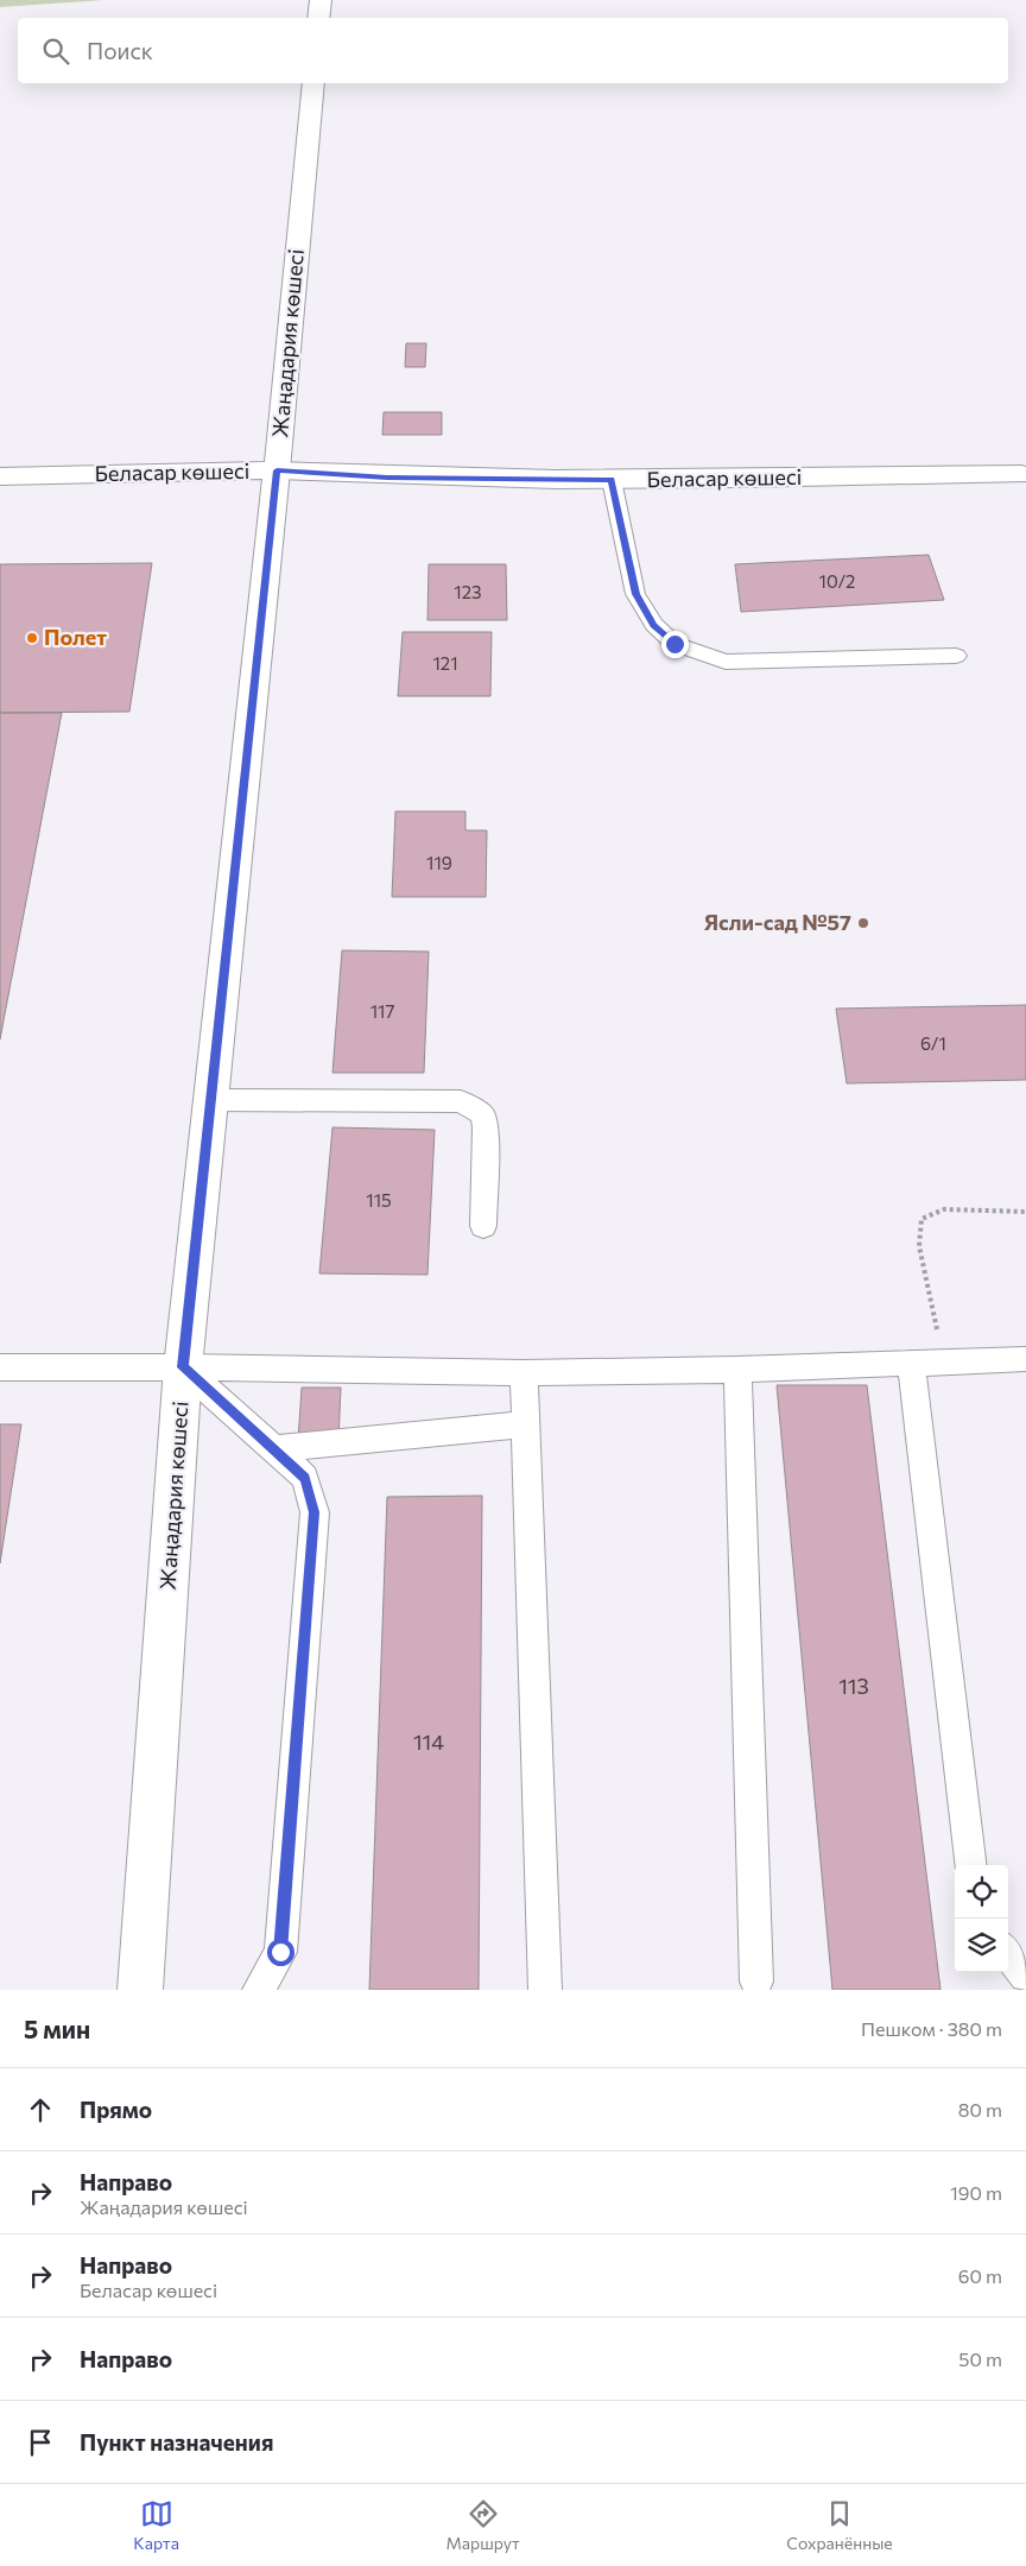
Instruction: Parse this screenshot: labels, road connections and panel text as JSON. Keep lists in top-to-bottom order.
{
  "streets": {
    "street": ["Жаңадария көшесі", "Беласар көшесі"]
  },
  "crossings": [
    ["Жаңадария көшесі", "Беласар көшесі"]
  ],
  "places": ["Полет", "Ясли-сад №57"],
  "house_numbers": [
    "10/2",
    "123",
    "121",
    "119",
    "117",
    "6/1",
    "115",
    "113",
    "114"
  ],
  "page": {
    "search": "Поиск",
    "heading": ["5 мин", "Пешком · 380 m"],
    "list": [
      ["Прямо", "80 m"],
      ["Направо", "Жаңадария көшесі", "190 m"],
      ["Направо", "Беласар көшесі", "60 m"],
      ["Направо", "50 m"],
      "Пункт назначения"
    ],
    "nav": ["Карта", "Маршрут", "Сохранённые"]
  }
}
